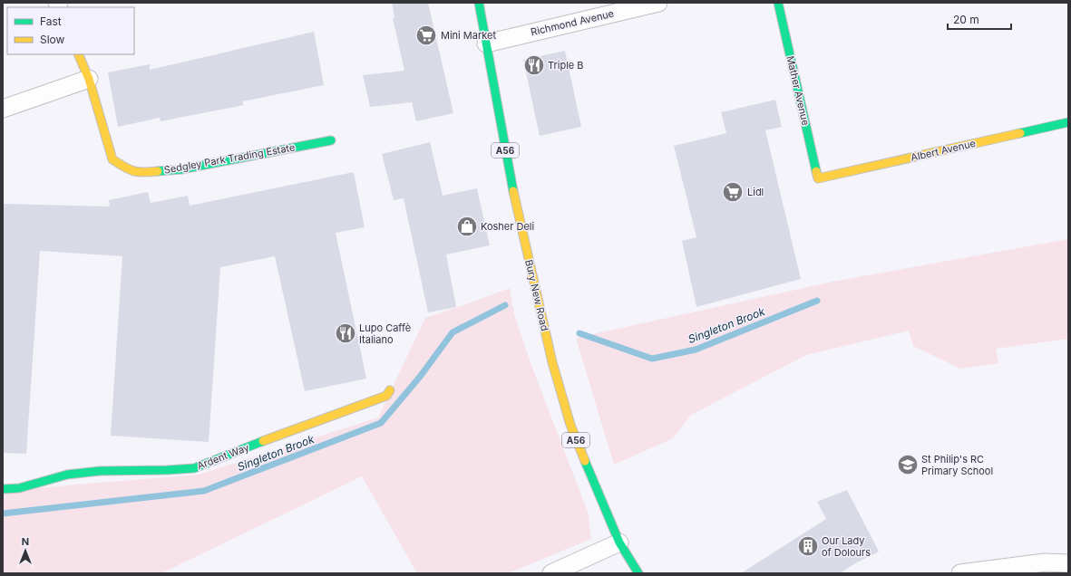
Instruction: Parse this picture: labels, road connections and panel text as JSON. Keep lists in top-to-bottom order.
{
  "streets": {
    "main road": [
      "Mather Avenue",
      "A56",
      "Albert Avenue",
      "Sedgley Park Trading Estate",
      "Bury New Road",
      "Ardent Way"
    ],
    "street": ["Richmond Avenue"]
  },
  "crossings": [
    ["Richmond Avenue", "Bury New Road"],
    ["Mather Avenue", "Albert Avenue"]
  ],
  "water": ["Singleton Brook"],
  "places": {
    "supermarket": ["Mini Market", "Lidl"],
    "restaurant": ["Triple B", "Lupo Caffè Italiano"],
    "shop": ["Kosher Deli"],
    "school or university": ["St Philip's RC Primary School"],
    "building": ["Our Lady of Dolours"]
  },
  "legend": ["Fast", "Slow"],
  "scale_bar": "20 m",
  "north": "top"
}
